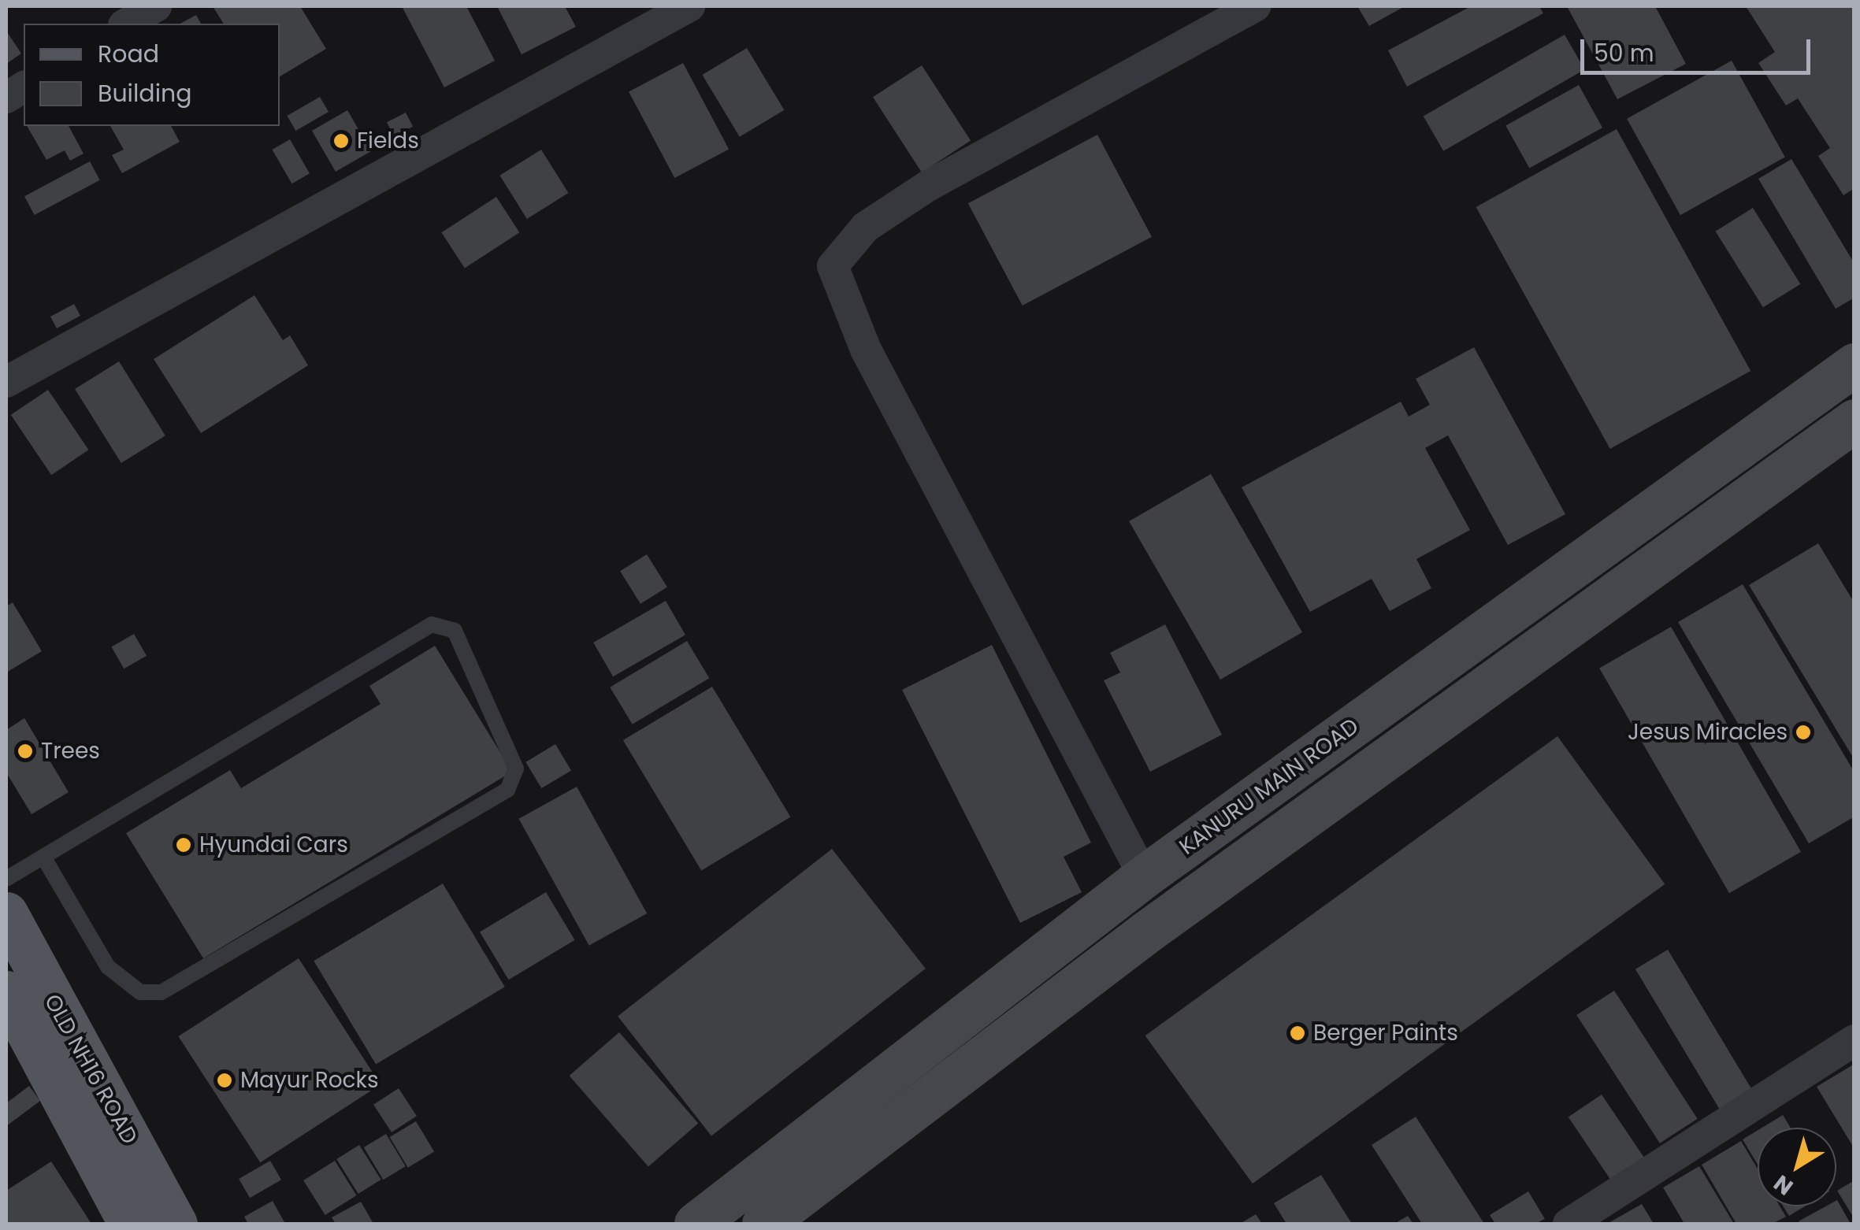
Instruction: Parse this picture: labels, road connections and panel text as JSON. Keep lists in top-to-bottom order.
{
  "streets": {
    "main road": ["KANURU MAIN ROAD", "OLD NH16 ROAD"]
  },
  "places": [
    "Fields",
    "Jesus Miracles",
    "Trees",
    "Hyundai Cars",
    "Berger Paints",
    "Mayur Rocks"
  ],
  "legend": ["Road", "Building"],
  "scale_bar": "50 m",
  "north": "bottom left"
}
